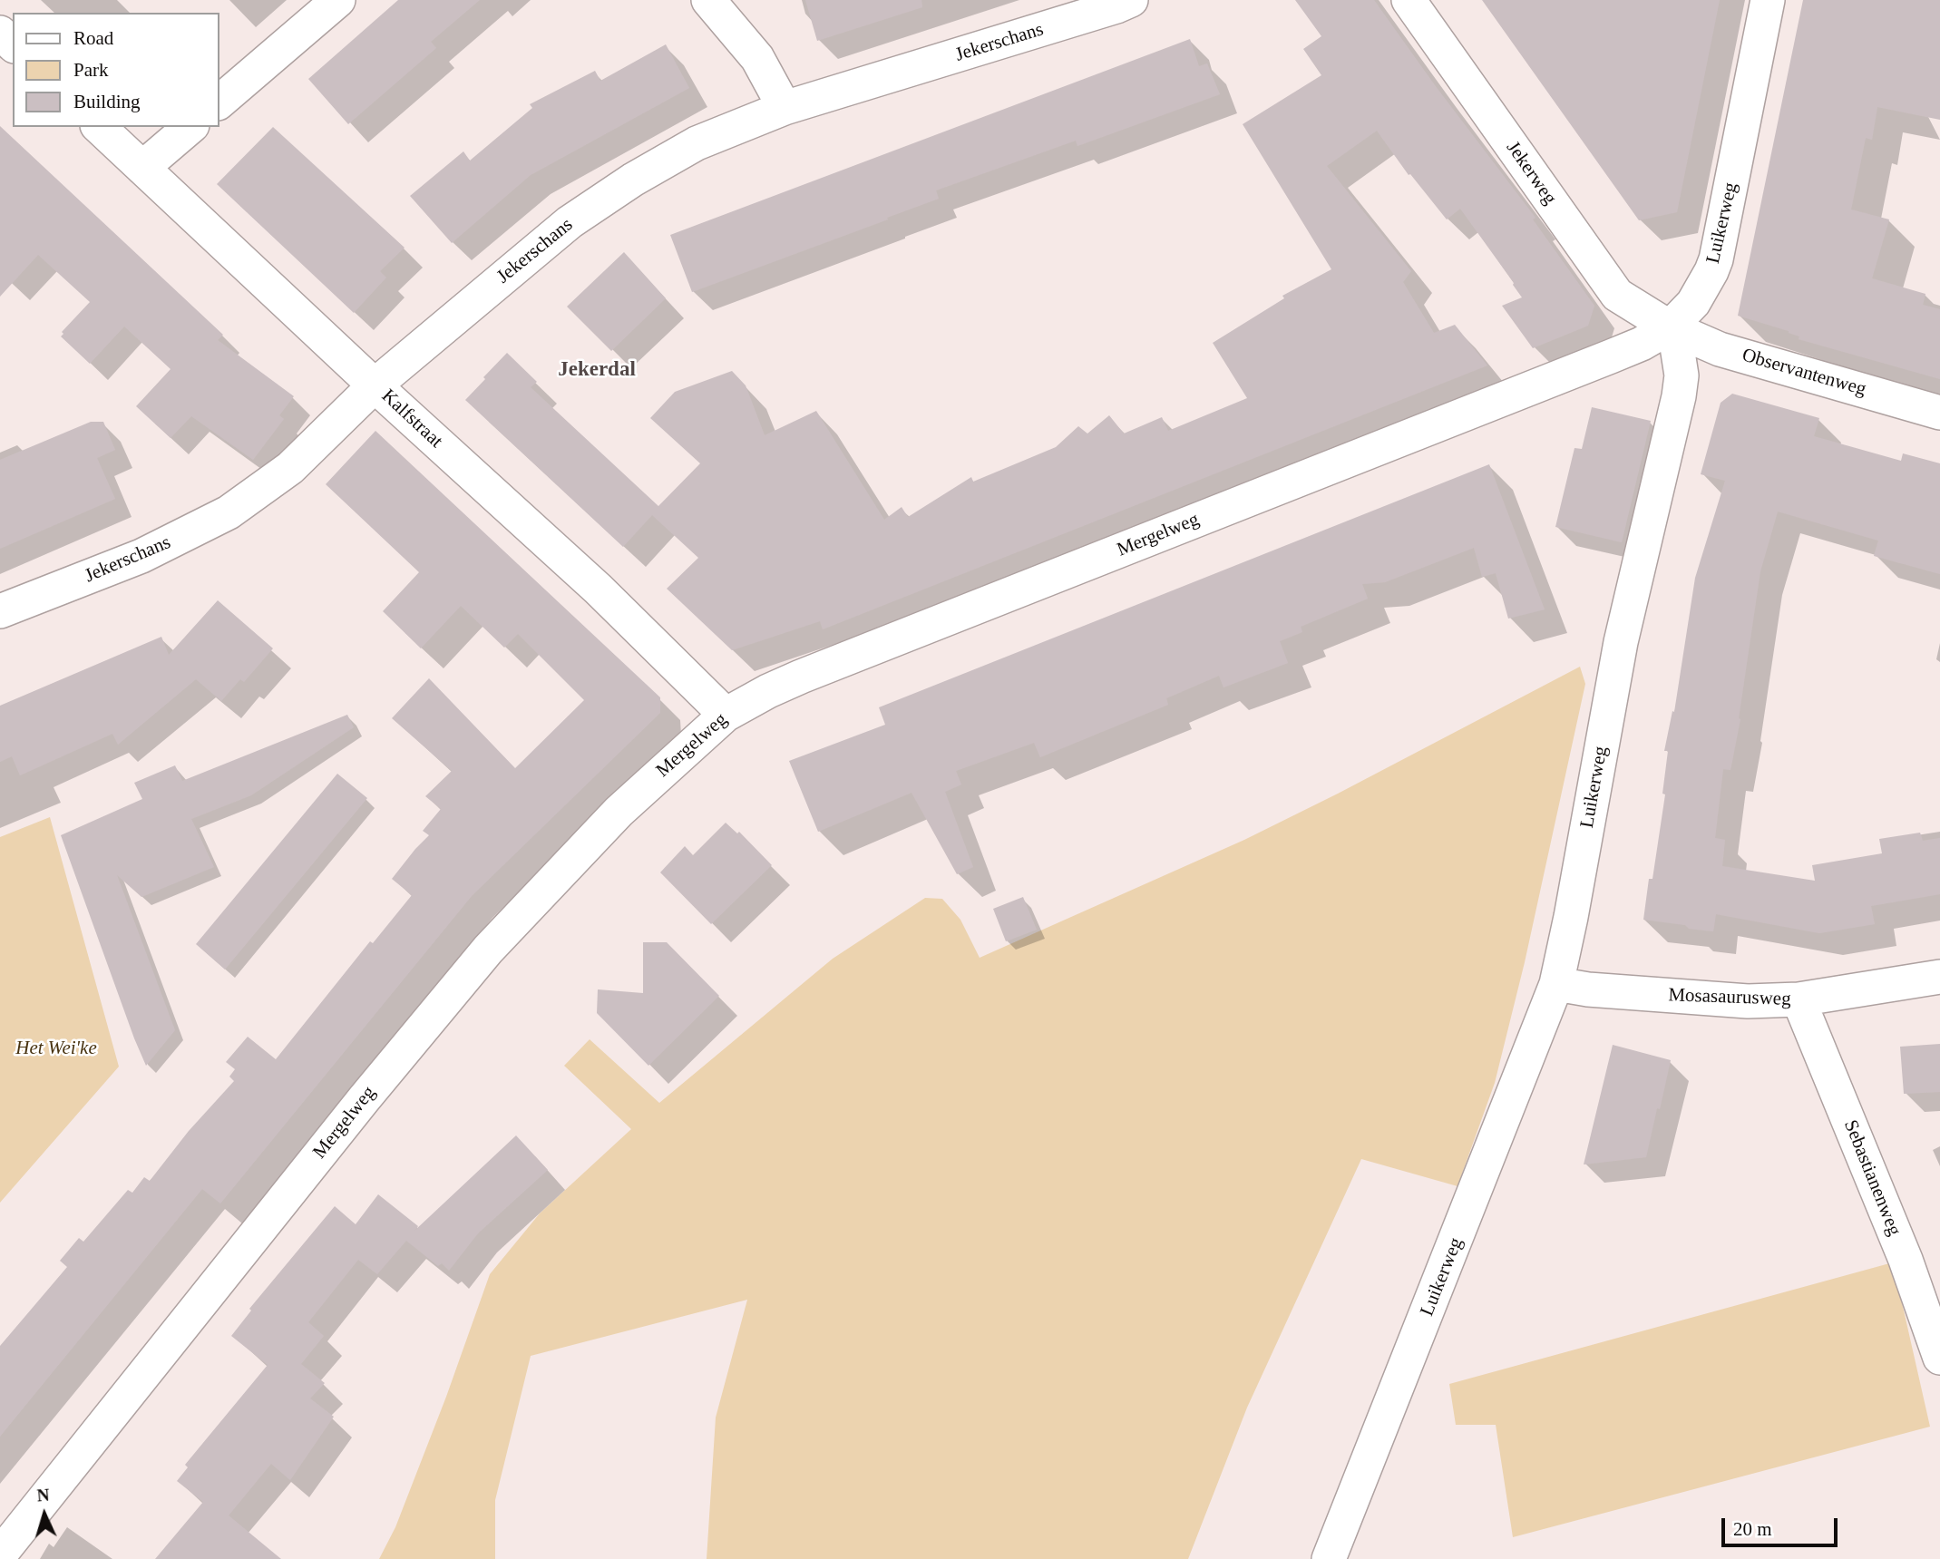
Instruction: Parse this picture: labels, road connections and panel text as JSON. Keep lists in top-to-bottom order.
{
  "streets": {
    "street": [
      "Jekerschans",
      "Jekerweg",
      "Luikerweg",
      "Observantenweg",
      "Kalfstraat",
      "Mergelweg",
      "Mosasaurusweg",
      "Sebastianenweg"
    ]
  },
  "crossings": [
    ["Jekerschans", "Kalfstraat"],
    ["Jekerweg", "Luikerweg"],
    ["Jekerweg", "Observantenweg"],
    ["Jekerweg", "Mergelweg"],
    ["Luikerweg", "Observantenweg"],
    ["Luikerweg", "Mergelweg"],
    ["Luikerweg", "Mosasaurusweg"],
    ["Observantenweg", "Mergelweg"],
    ["Kalfstraat", "Mergelweg"],
    ["Mosasaurusweg", "Sebastianenweg"]
  ],
  "districts": ["Jekerdal"],
  "parks": ["Het Wei'ke"],
  "legend": ["Road", "Park", "Building"],
  "scale_bar": "20 m",
  "north": "top"
}
